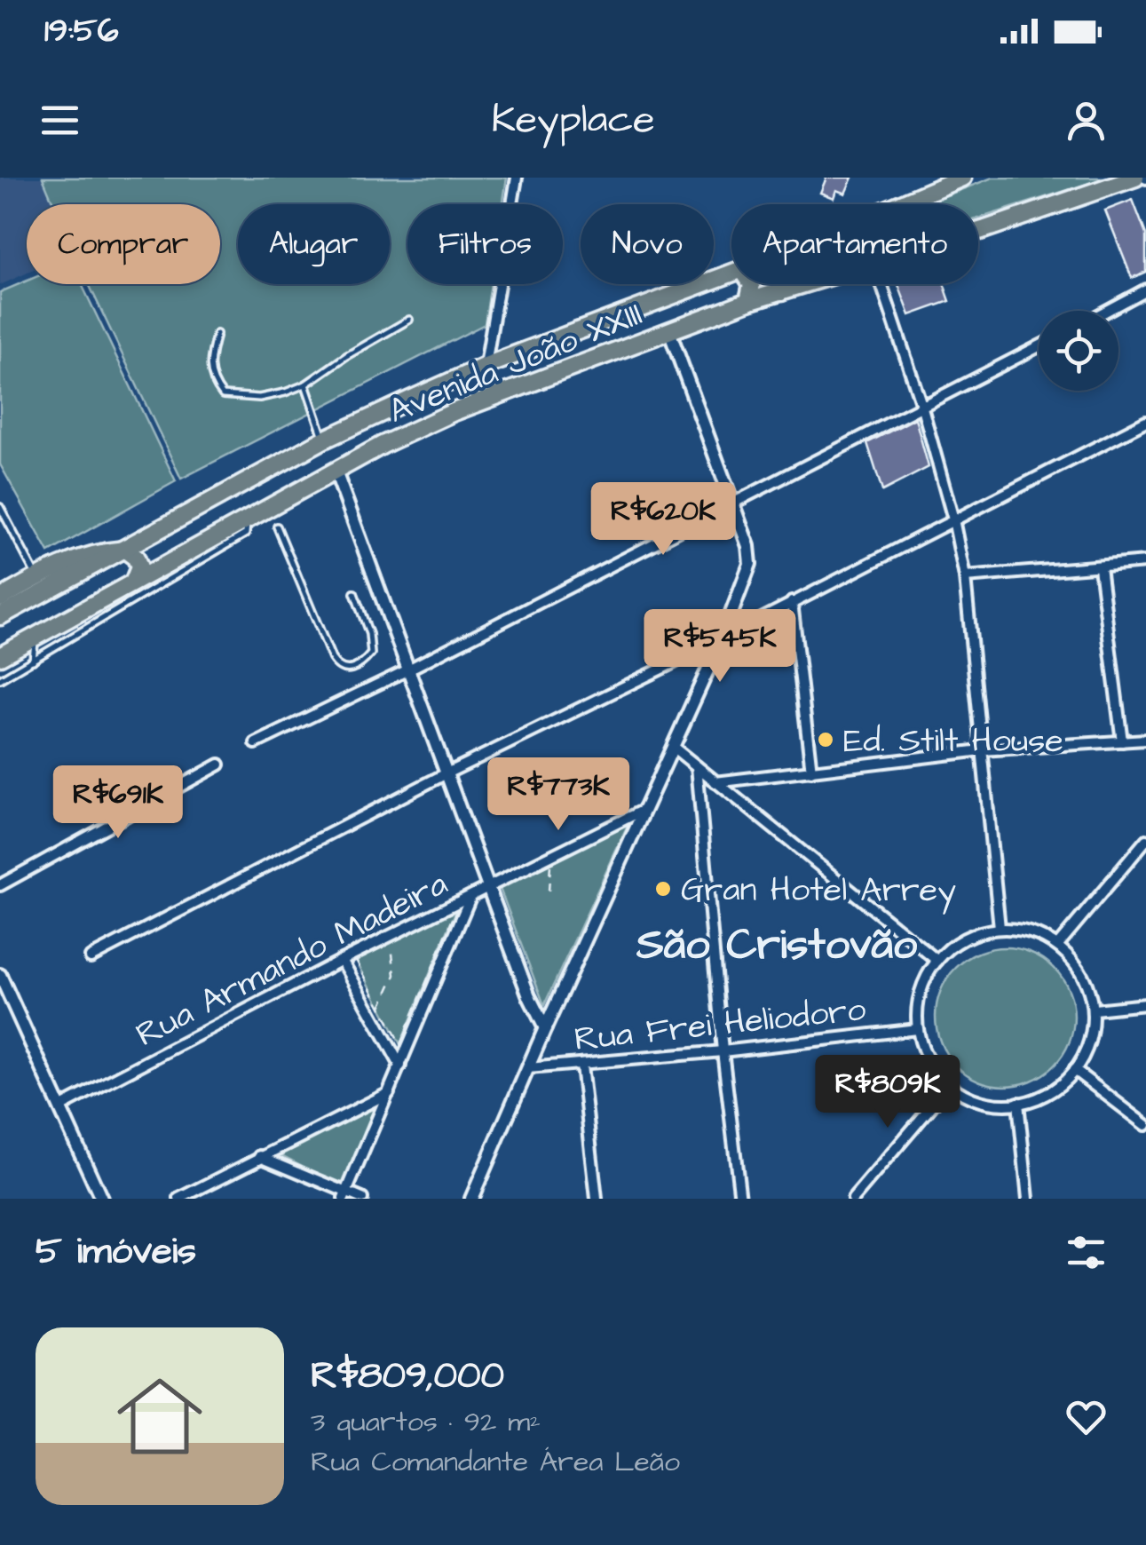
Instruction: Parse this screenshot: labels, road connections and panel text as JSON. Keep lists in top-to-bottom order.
{
  "streets": {
    "main road": ["Avenida João XXIII"],
    "street": ["Rua Armando Madeira", "Rua Frei Heliodoro"]
  },
  "districts": ["São Cristovão"],
  "places": ["Ed. Stilt House", "Gran Hotel Arrey"],
  "page": {
    "status": "19:56",
    "header": "Keyplace",
    "chip": [
      "Comprar",
      "Alugar",
      "Filtros",
      "Novo",
      "Apartamento"
    ],
    "price": [
      "R$620K",
      "R$545K",
      "R$773K",
      "R$691K",
      "R$809K"
    ],
    "heading": "5 imóveis",
    "list": [
      {
        "name": "R$809,000",
        "note": "3 quartos · 92 m² · Rua Comandante Área Leão"
      }
    ]
  }
}
